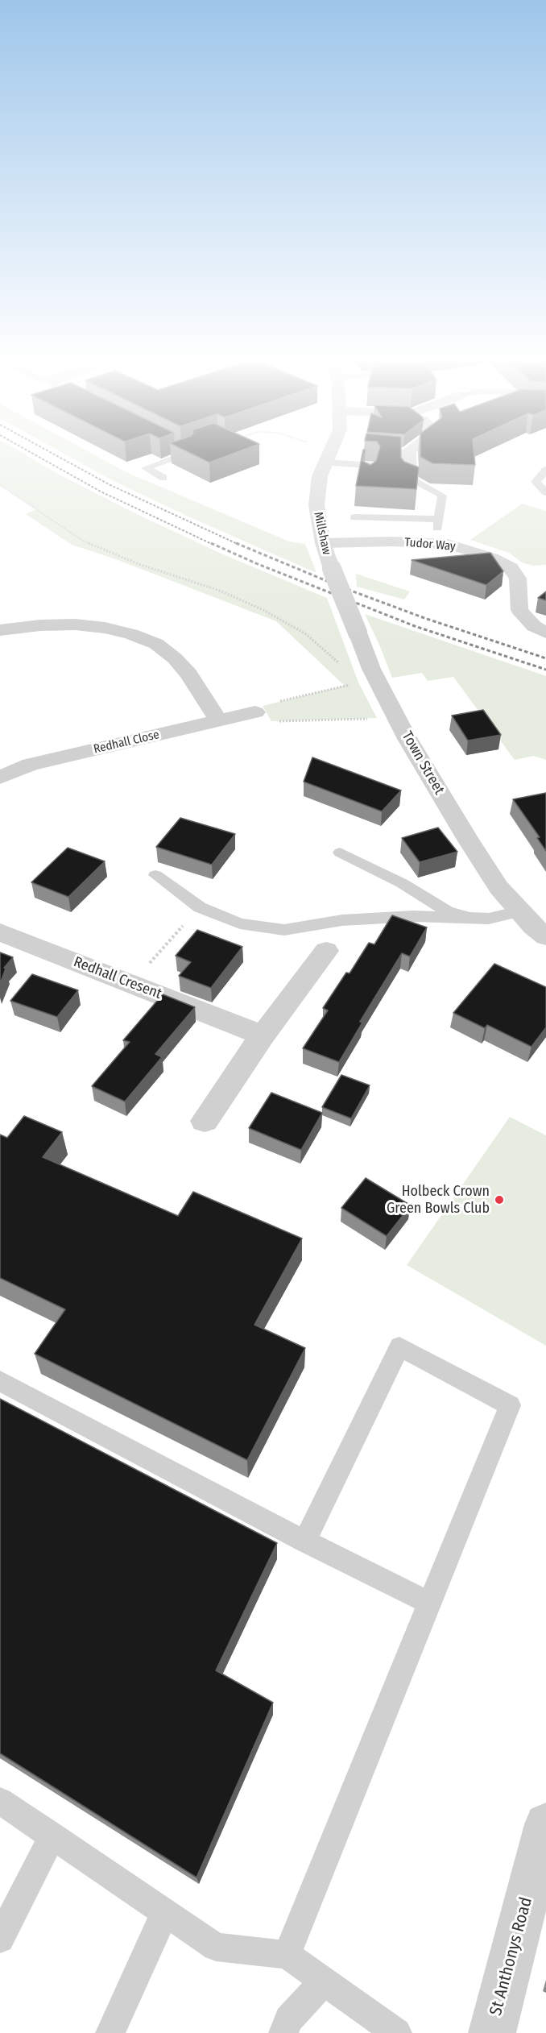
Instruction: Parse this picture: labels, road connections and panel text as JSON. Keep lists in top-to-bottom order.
{
  "streets": {
    "street": [
      "Millshaw",
      "Tudor Way",
      "Redhall Close",
      "Town Street",
      "Redhall Cresent",
      "St Anthonys Road"
    ]
  },
  "crossings": [
    ["Millshaw", "Tudor Way"],
    ["Millshaw", "Town Street"]
  ],
  "places": ["Holbeck Crown Green Bowls Club"]
}
